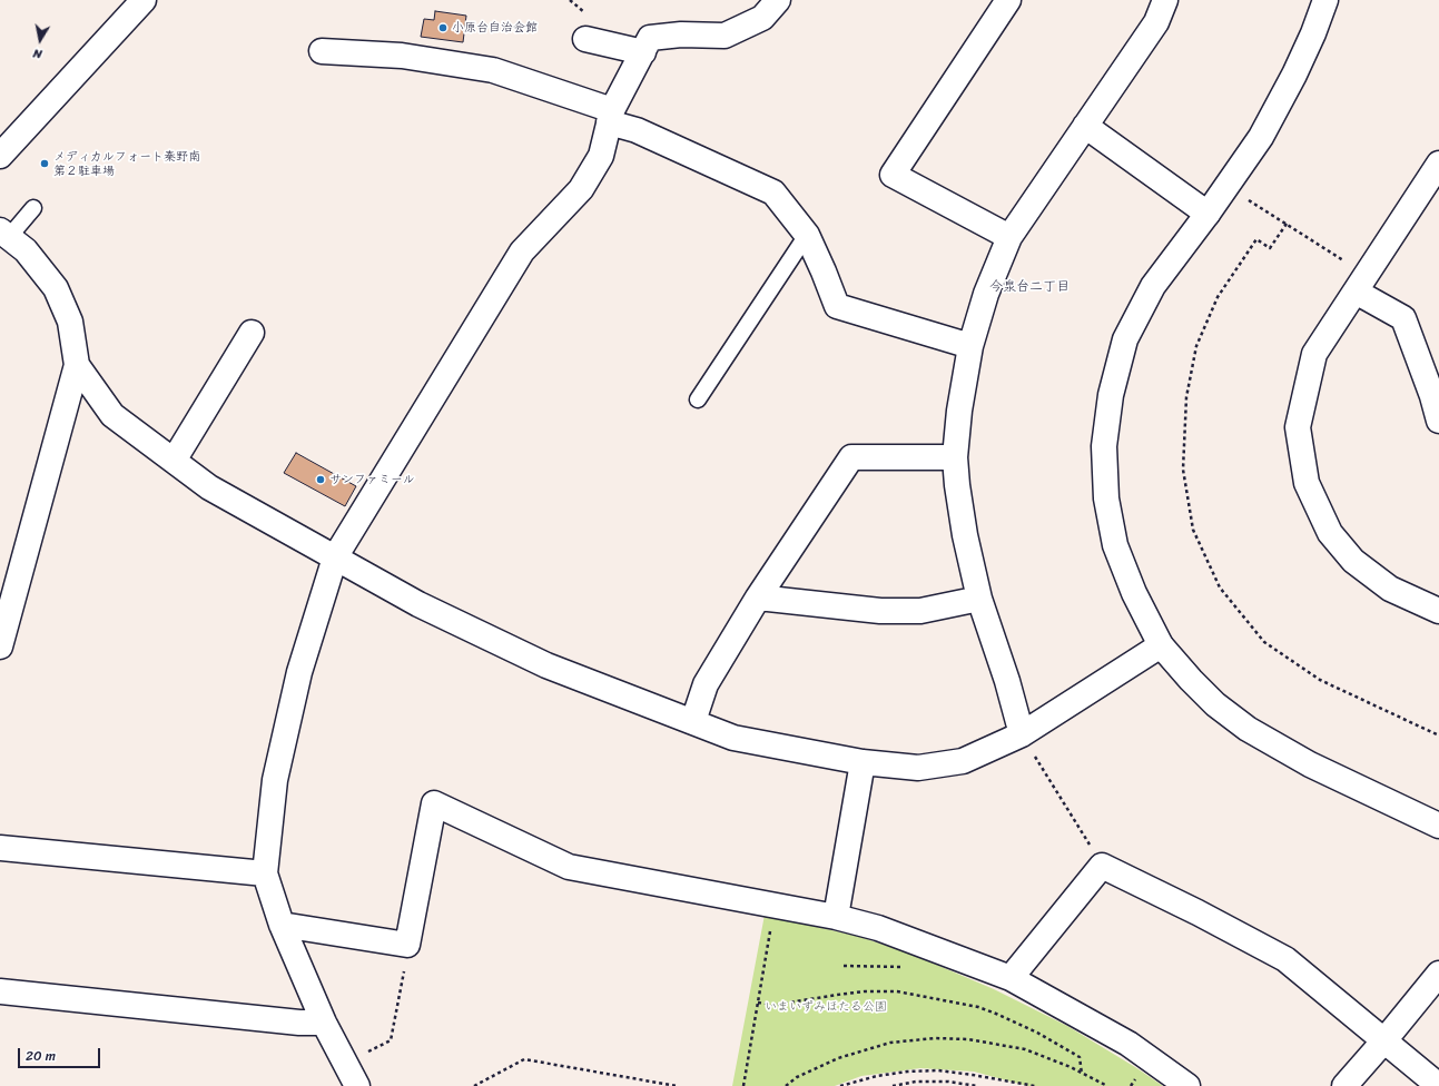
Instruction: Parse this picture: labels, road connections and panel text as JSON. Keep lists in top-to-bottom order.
{
  "districts": ["今泉台二丁目"],
  "parks": ["いまいずみほたる公園"],
  "places": ["小原台自治会館", "メディカルフォート秦野南 第２駐車場", "サンファミール"],
  "scale_bar": "20 m",
  "north": "bottom"
}
